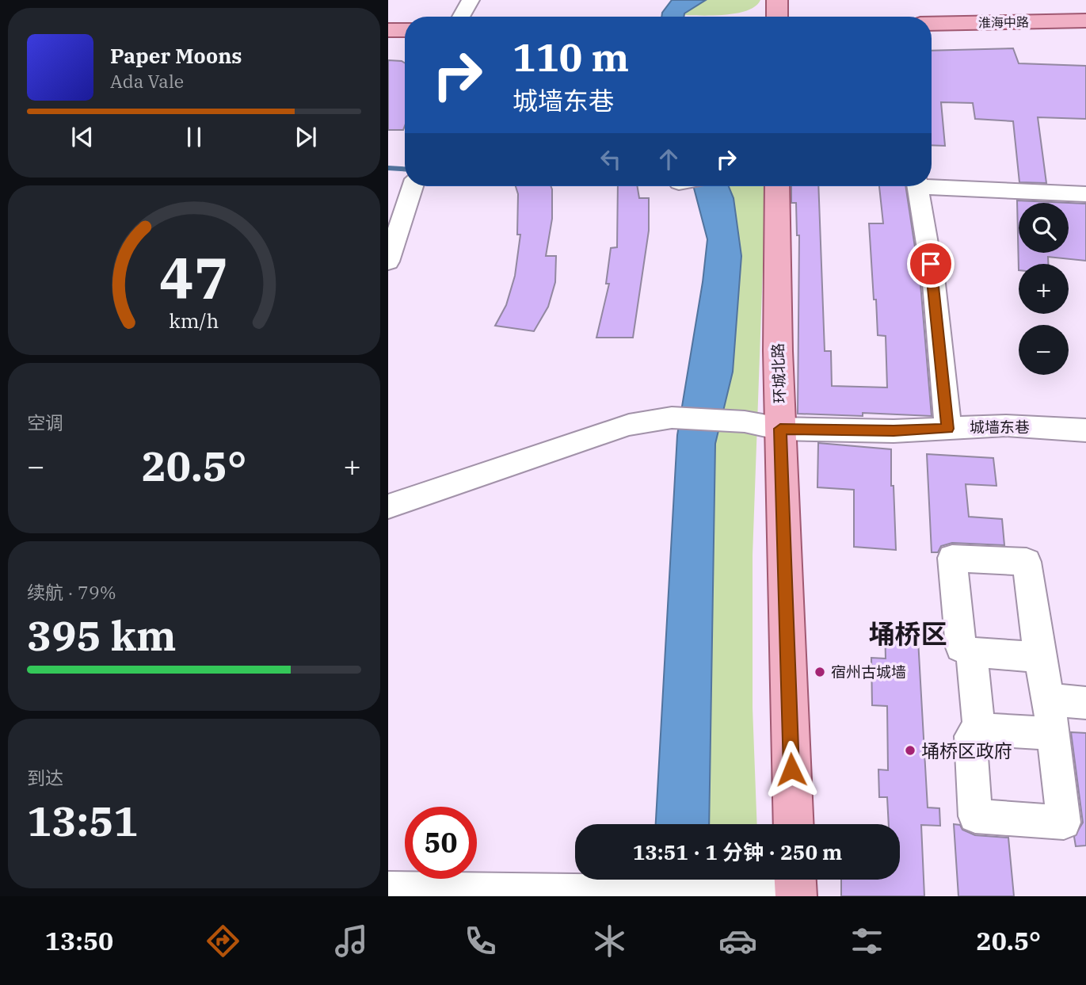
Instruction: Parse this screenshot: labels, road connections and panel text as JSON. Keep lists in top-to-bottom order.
{
  "streets": {
    "main road": ["淮海中路", "环城北路"],
    "street": ["城墙东巷"]
  },
  "crossings": [
    ["环城北路", "城墙东巷"]
  ],
  "districts": ["埇桥区"],
  "places": ["宿州古城墙", "埇桥区政府"],
  "page": {
    "turn": ["110 m", "城墙东巷"],
    "song": ["Paper Moons", "Ada Vale"],
    "map_buttons": ["+", "−"],
    "tile": [
      "空调",
      ["续航 · 79%", "395 km"],
      ["到达", "13:51"]
    ],
    "heat": ["−", "20.5°", "+"],
    "limit": "50",
    "trip": "13:51 · 1 分钟 · 250 m",
    "tabs": ["13:50", "20.5°"],
    "gauge": ["47", "km/h"]
  }
}
